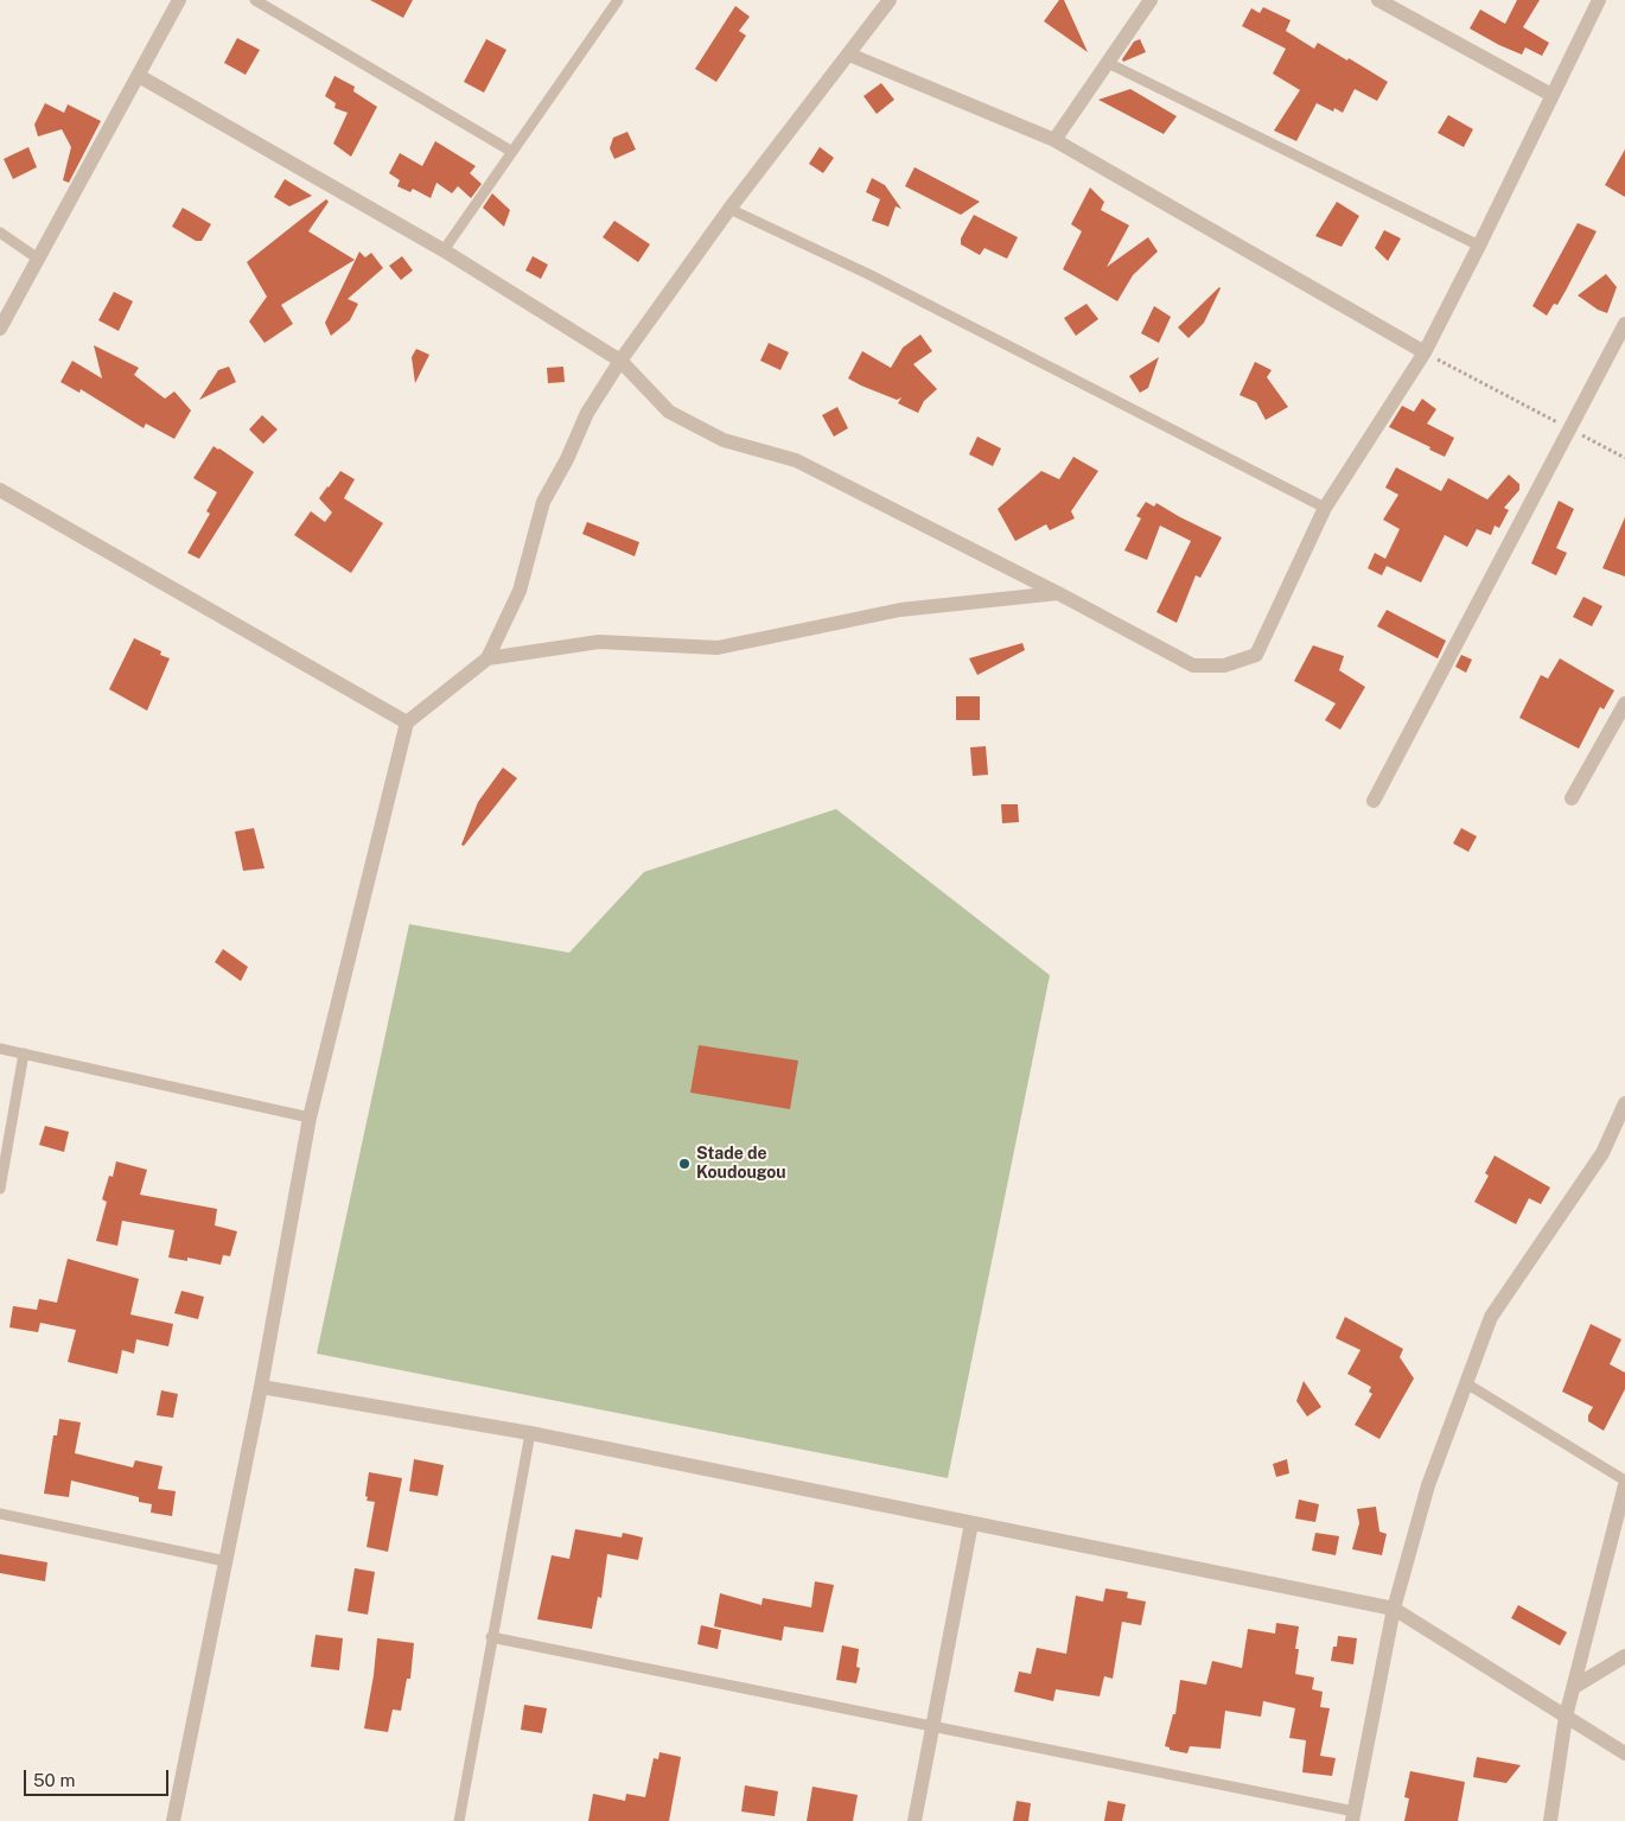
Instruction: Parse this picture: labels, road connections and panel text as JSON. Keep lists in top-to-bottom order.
{
  "places": ["Stade de Koudougou"],
  "scale_bar": "50 m"
}
